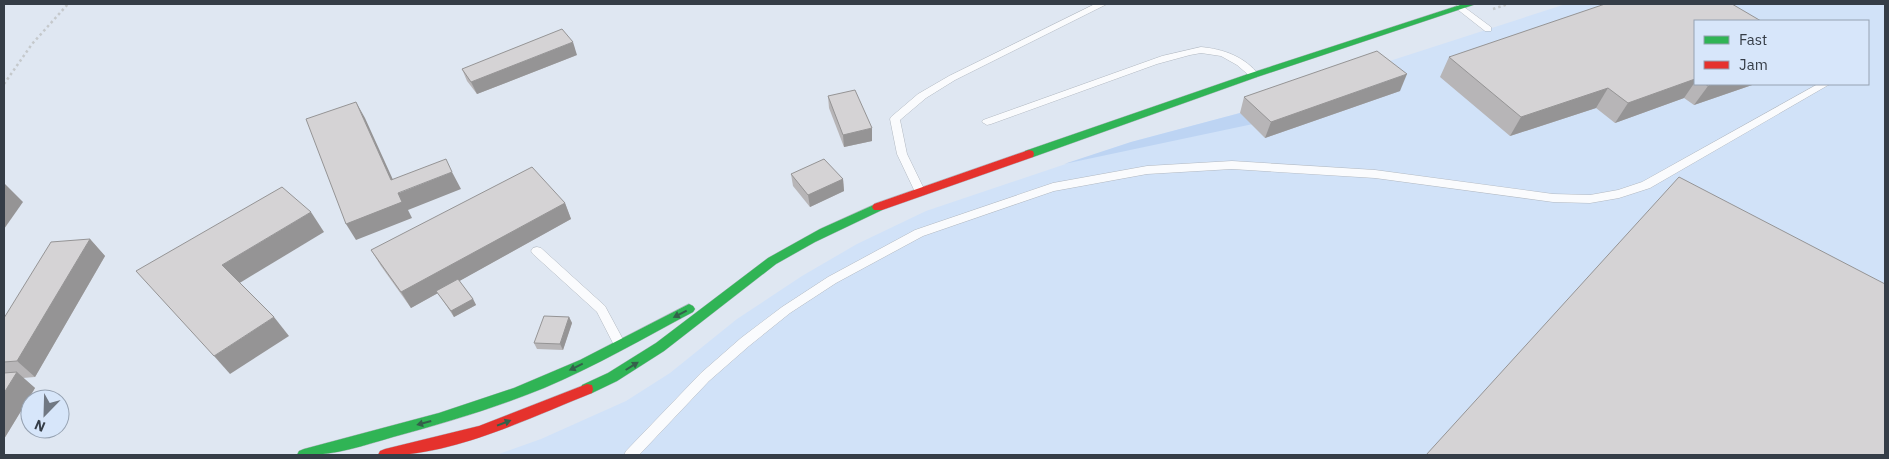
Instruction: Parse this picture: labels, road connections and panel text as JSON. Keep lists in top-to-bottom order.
{
  "legend": ["Fast", "Jam"],
  "north": "bottom left"
}
